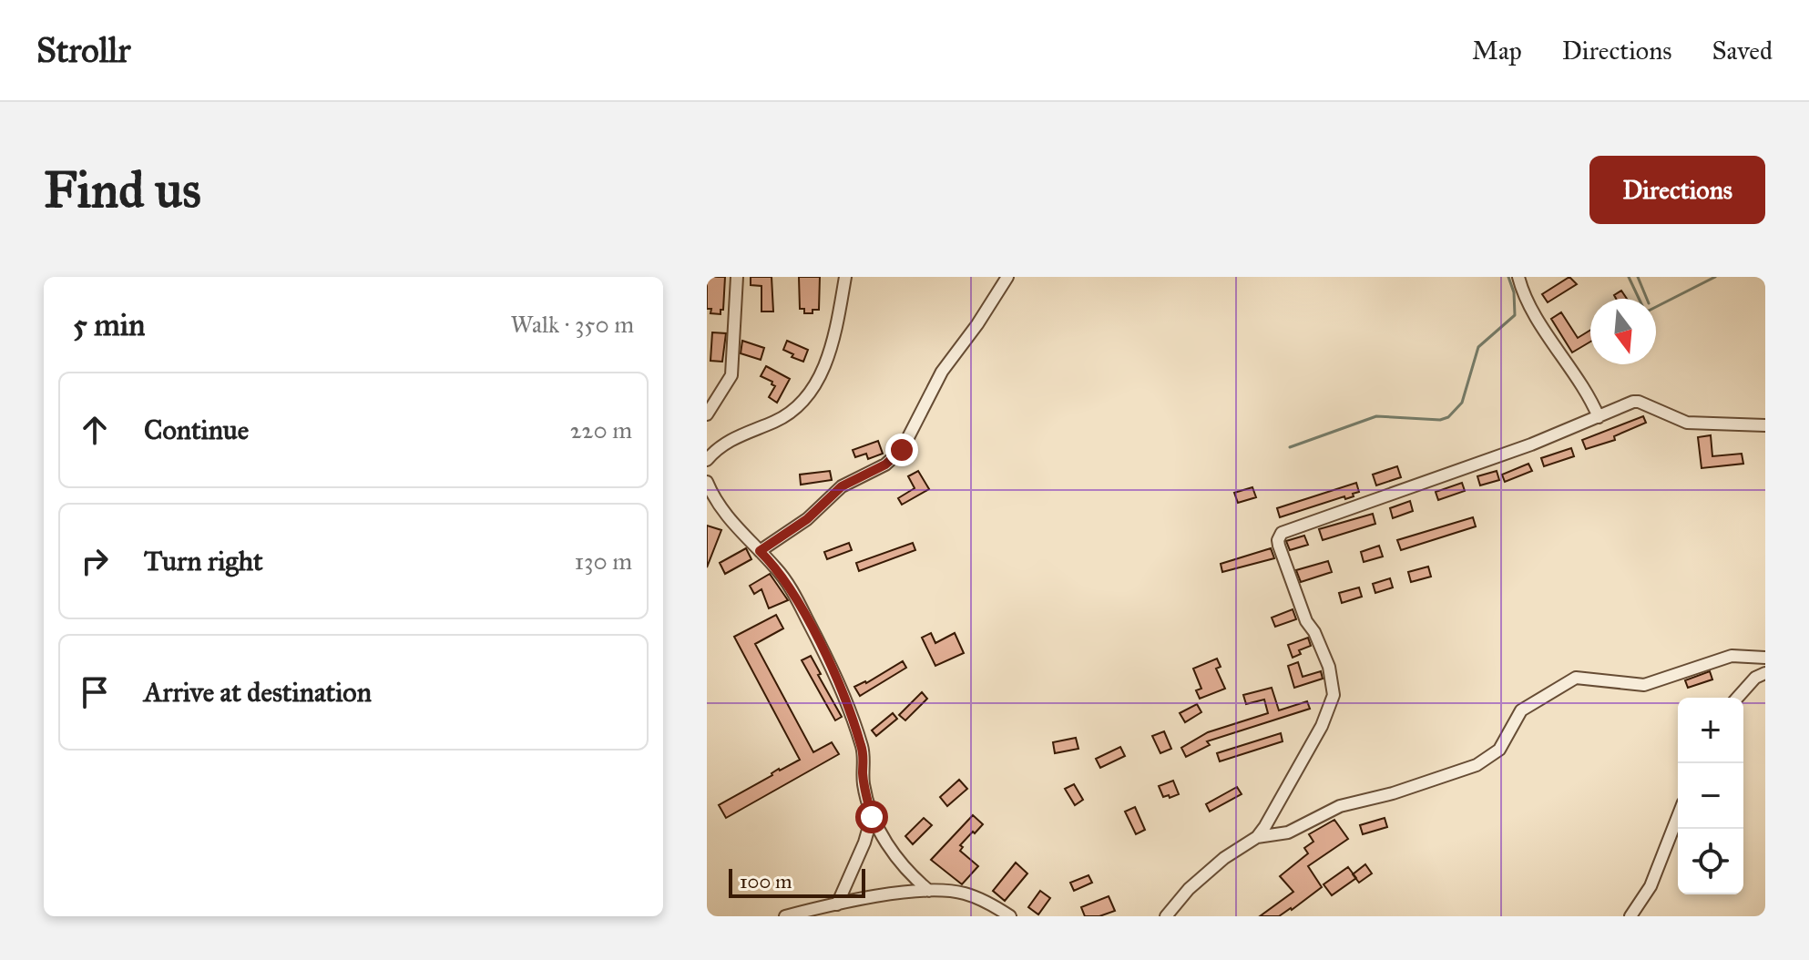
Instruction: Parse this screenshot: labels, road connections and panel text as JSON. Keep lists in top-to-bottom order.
{
  "scale_bar": "100 m",
  "north": "bottom",
  "page": {
    "header": "Strollr",
    "nav": ["Map", "Directions", "Saved"],
    "buttons": "Directions",
    "title": "Find us",
    "heading": ["5 min", "Walk · 350 m"],
    "list": [
      ["Continue", "220 m"],
      ["Turn right", "130 m"],
      "Arrive at destination"
    ],
    "map_buttons": ["+", "−"],
    "scale": "100 m"
  }
}
